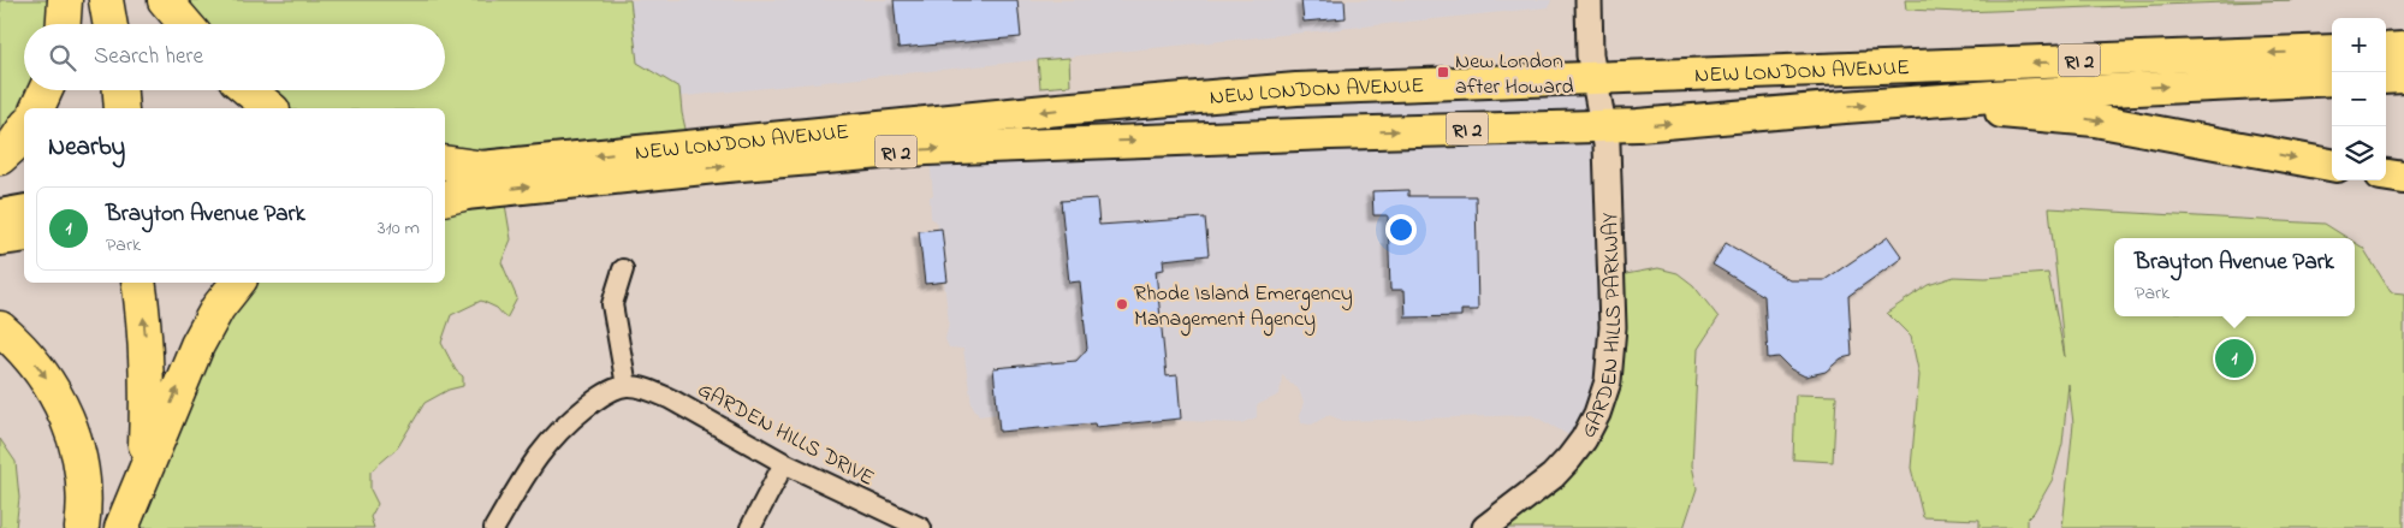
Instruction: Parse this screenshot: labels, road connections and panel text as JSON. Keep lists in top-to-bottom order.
{
  "streets": {
    "main road": ["RI 2", "NEW LONDON AVENUE"],
    "street": ["GARDEN HILLS PARKWAY", "GARDEN HILLS DRIVE"]
  },
  "crossings": [
    ["NEW LONDON AVENUE", "GARDEN HILLS PARKWAY"]
  ],
  "places": {
    "transit": ["New London after Howard"],
    "other": ["Rhode Island Emergency Management Agency"]
  },
  "page": {
    "map_buttons": ["+", "−"],
    "search": "Search here",
    "heading": "Nearby",
    "list": [
      {
        "mark": "1",
        "name": "Brayton Avenue Park",
        "note": "Park",
        "value": "310 m"
      }
    ],
    "popup": ["Brayton Avenue Park", "Park"],
    "pins": "1"
  }
}
